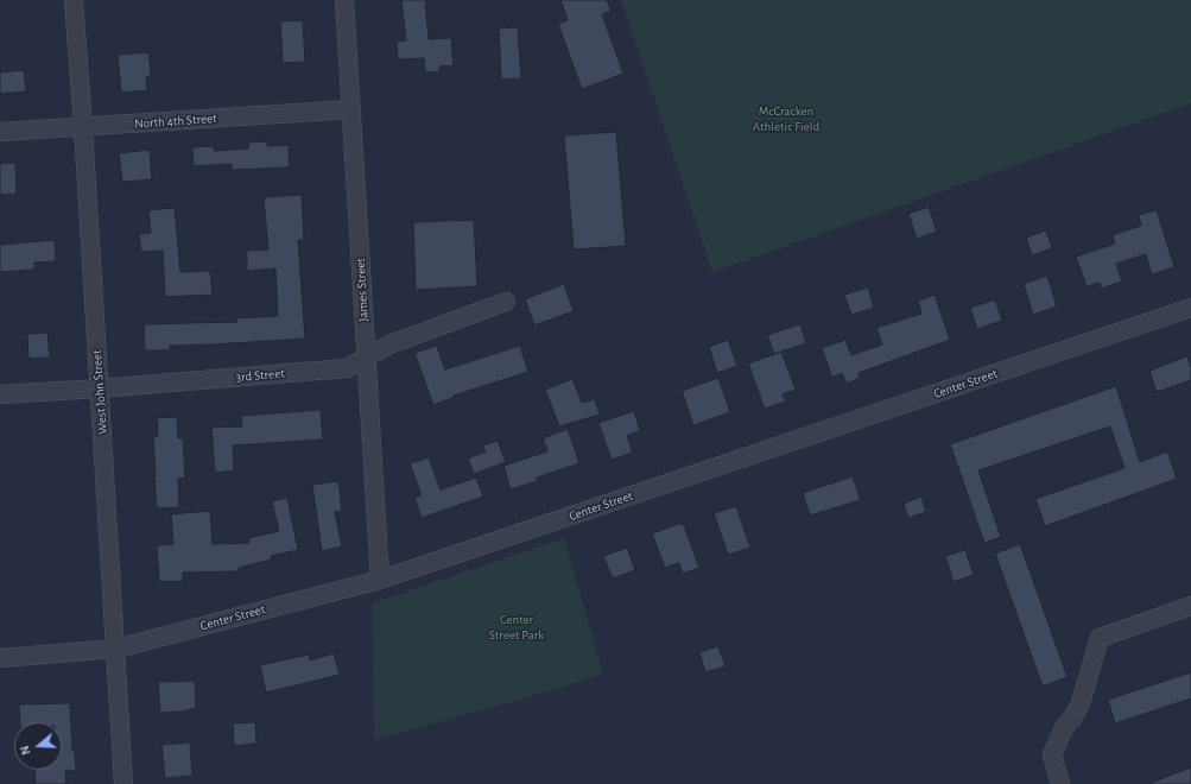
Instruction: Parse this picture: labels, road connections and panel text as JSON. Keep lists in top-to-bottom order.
{
  "streets": {
    "street": [
      "North 4th Street",
      "James Street",
      "3rd Street",
      "Center Street",
      "West John Street"
    ]
  },
  "crossings": [
    ["North 4th Street", "James Street"],
    ["North 4th Street", "West John Street"],
    ["James Street", "3rd Street"],
    ["James Street", "Center Street"],
    ["3rd Street", "West John Street"],
    ["Center Street", "West John Street"]
  ],
  "parks": ["McCracken Athletic Field", "Center Street Park"],
  "north": "left"
}
